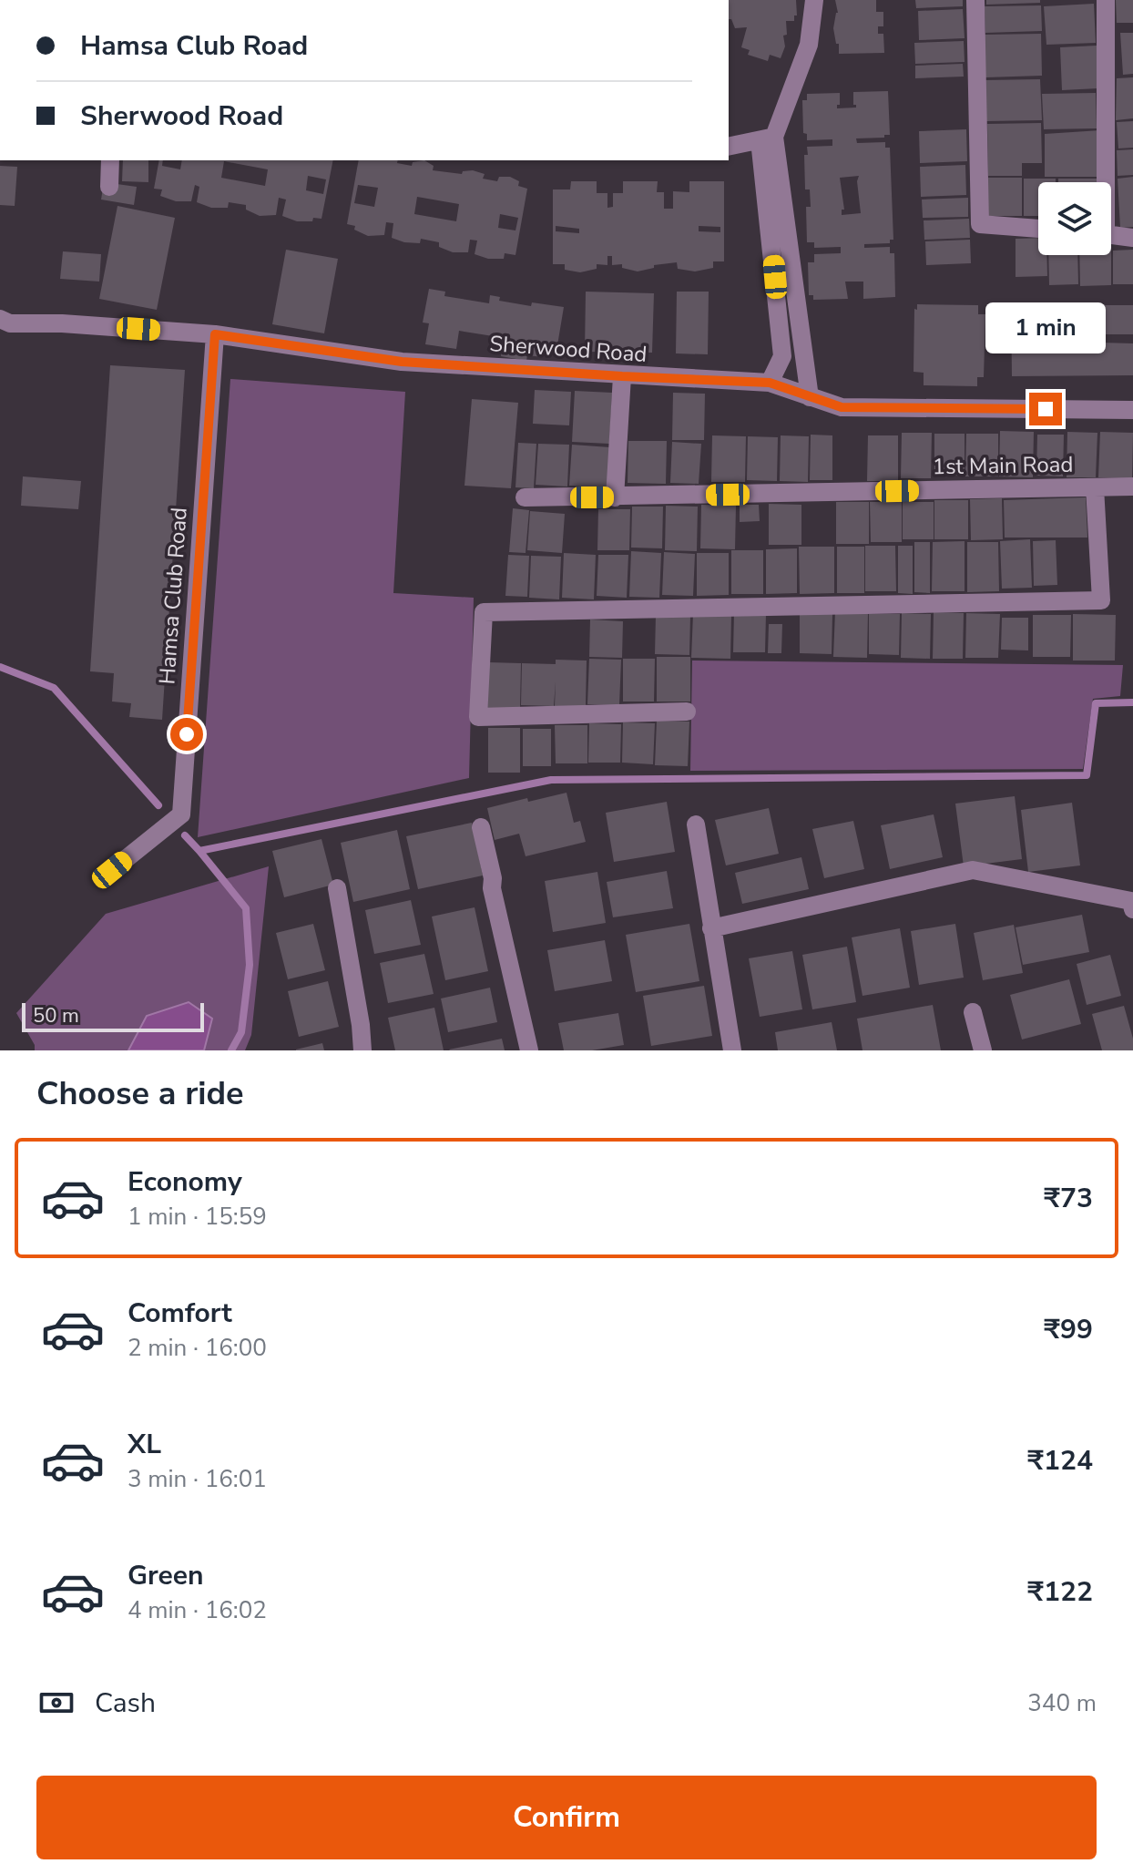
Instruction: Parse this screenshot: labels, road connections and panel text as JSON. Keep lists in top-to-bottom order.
{
  "streets": {
    "street": ["Sherwood Road", "1st Main Road", "Hamsa Club Road"]
  },
  "crossings": [
    ["Sherwood Road", "Hamsa Club Road"]
  ],
  "scale_bar": "50 m",
  "page": {
    "banner": ["Hamsa Club Road", "Sherwood Road"],
    "bubble": "1 min",
    "scale": "50 m",
    "heading": "Choose a ride",
    "list": [
      {
        "name": "Economy",
        "note": "1 min · 15:59",
        "value": "₹73"
      },
      {
        "name": "Comfort",
        "note": "2 min · 16:00",
        "value": "₹99"
      },
      {
        "name": "XL",
        "note": "3 min · 16:01",
        "value": "₹124"
      },
      {
        "name": "Green",
        "note": "4 min · 16:02",
        "value": "₹122"
      }
    ],
    "pay": ["Cash", "340 m"],
    "buttons": "Confirm"
  }
}
